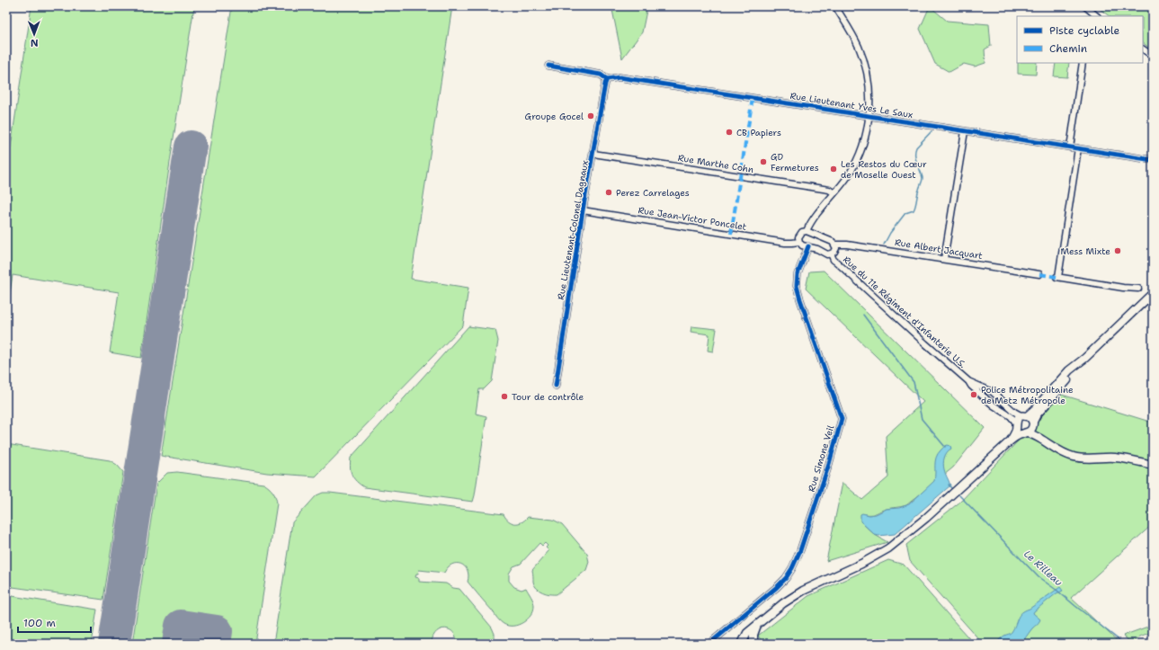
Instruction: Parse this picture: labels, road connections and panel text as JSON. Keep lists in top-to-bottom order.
{
  "streets": {
    "street": [
      "Rue Lieutenant Yves Le Saux",
      "Rue Marthe Cohn",
      "Rue Jean-Victor Poncelet",
      "Rue Lieutenant-Colonel Dagnaux",
      "Rue Albert Jacquart",
      "Rue du 11e Régiment d'Infanterie U.S.",
      "Rue Simone Veil"
    ]
  },
  "crossings": [
    ["Rue Lieutenant Yves Le Saux", "Rue Lieutenant-Colonel Dagnaux"],
    ["Rue Marthe Cohn", "Rue Lieutenant-Colonel Dagnaux"],
    ["Rue Jean-Victor Poncelet", "Rue Lieutenant-Colonel Dagnaux"]
  ],
  "water": ["Le Rilleau"],
  "places": [
    "Groupe Gocel",
    "CB Papiers",
    "GD Fermetures",
    "Les Restos du Cœur de Moselle Ouest",
    "Perez Carrelages",
    "Mess Mixte",
    "Police Métropolitaine de Metz Métropole",
    "Tour de contrôle"
  ],
  "legend": ["Piste cyclable", "Chemin"],
  "scale_bar": "100 m",
  "north": "bottom"
}
